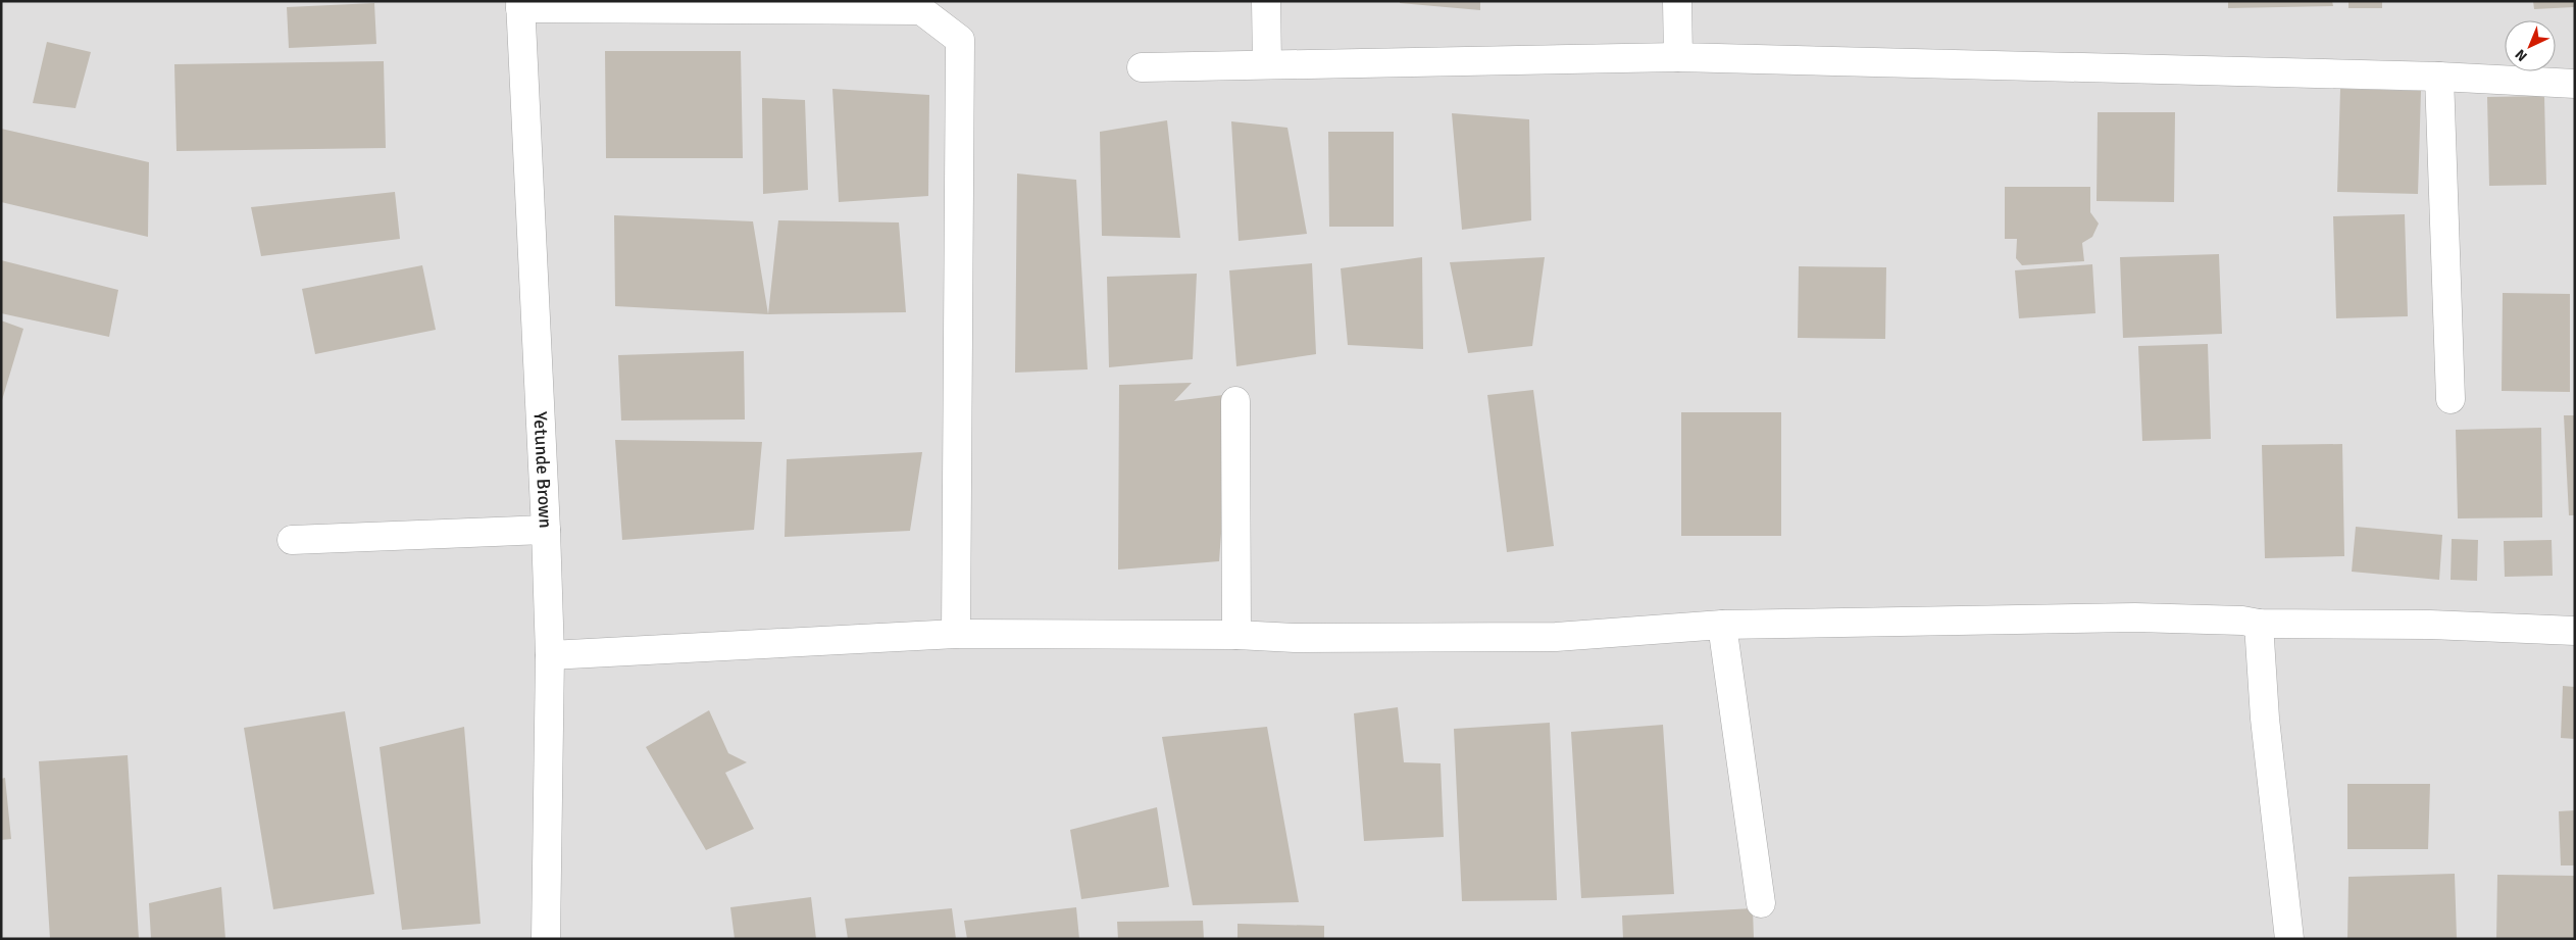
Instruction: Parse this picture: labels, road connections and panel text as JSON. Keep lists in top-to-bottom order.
{
  "streets": {
    "street": ["Yetunde Brown"]
  },
  "north": "bottom left"
}
